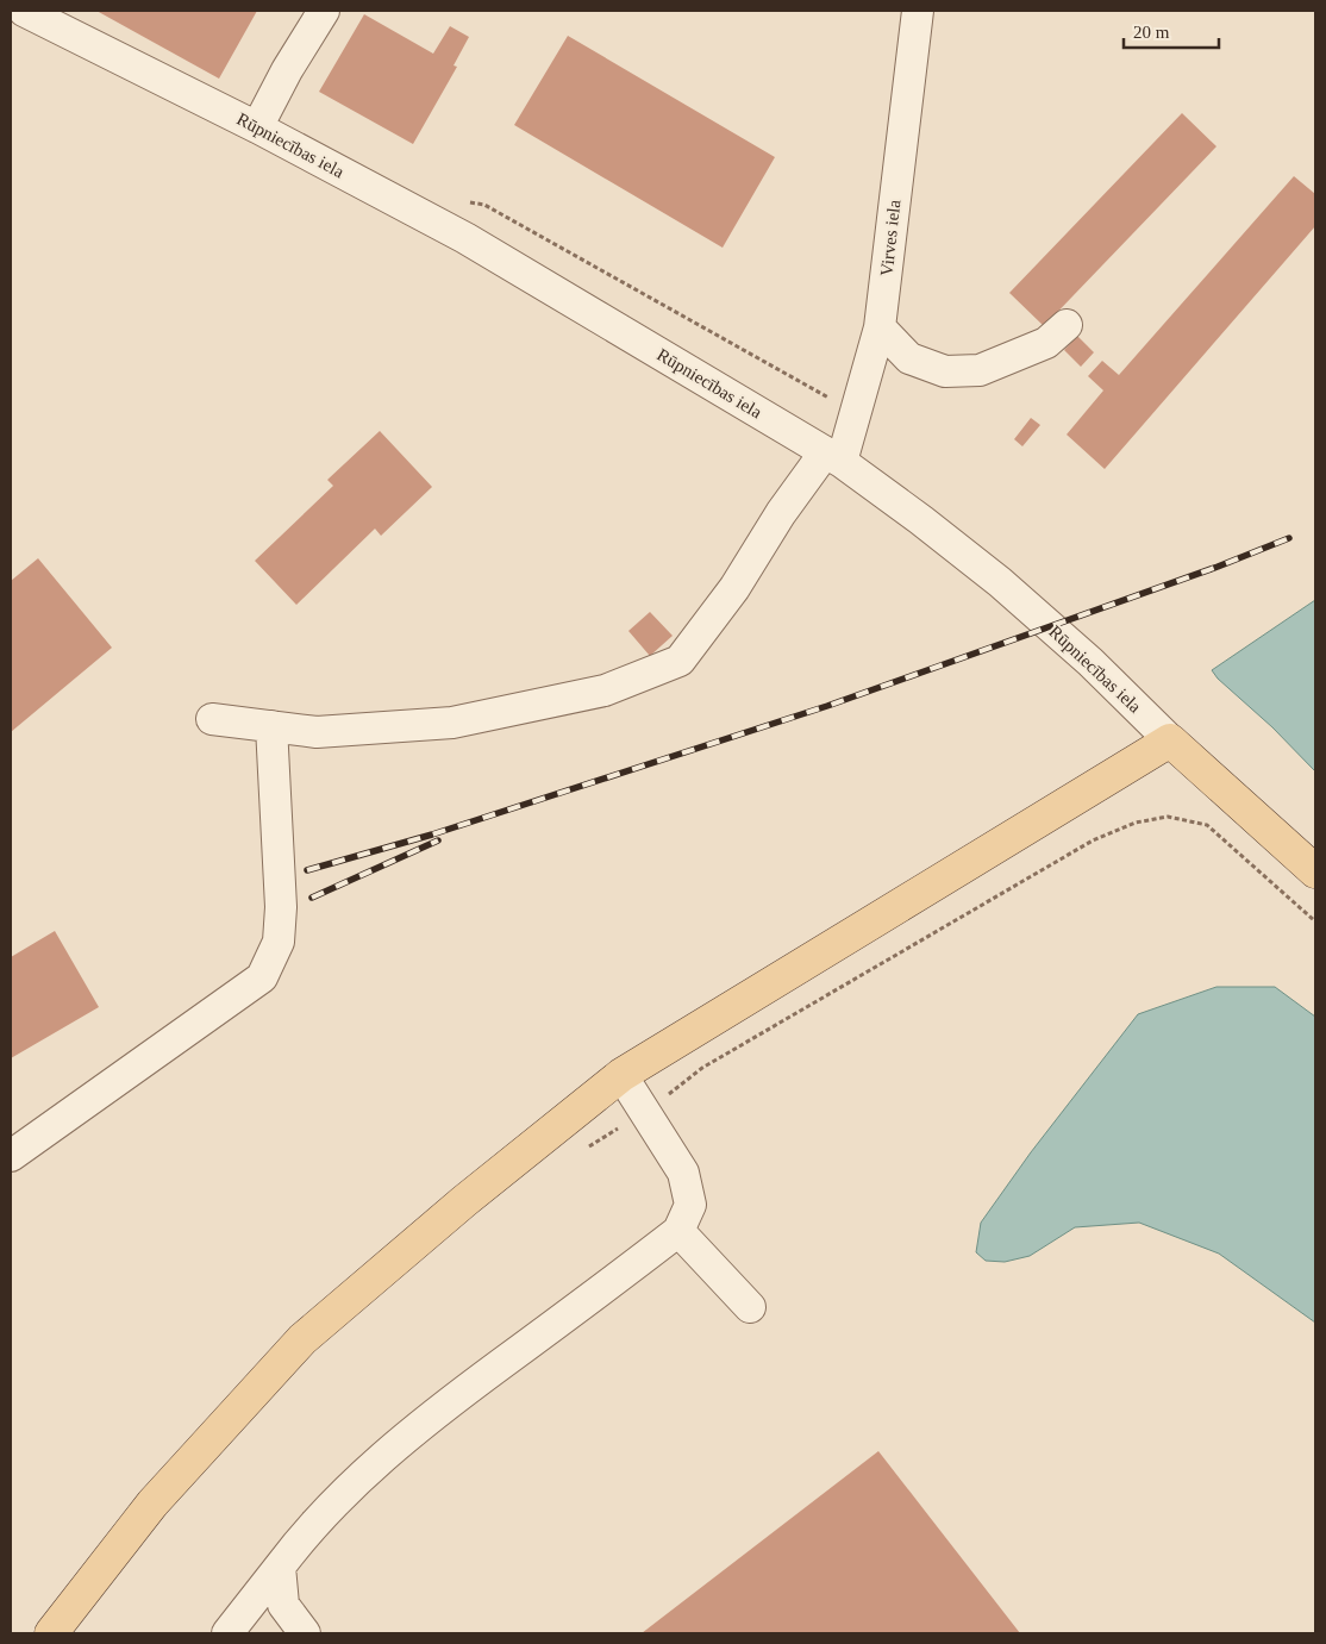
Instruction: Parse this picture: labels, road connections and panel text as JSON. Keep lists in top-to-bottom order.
{
  "streets": {
    "main road": ["Rūpniecības iela"],
    "street": ["Virves iela"]
  },
  "crossings": [
    ["Rūpniecības iela", "Virves iela"]
  ],
  "scale_bar": "20 m"
}
